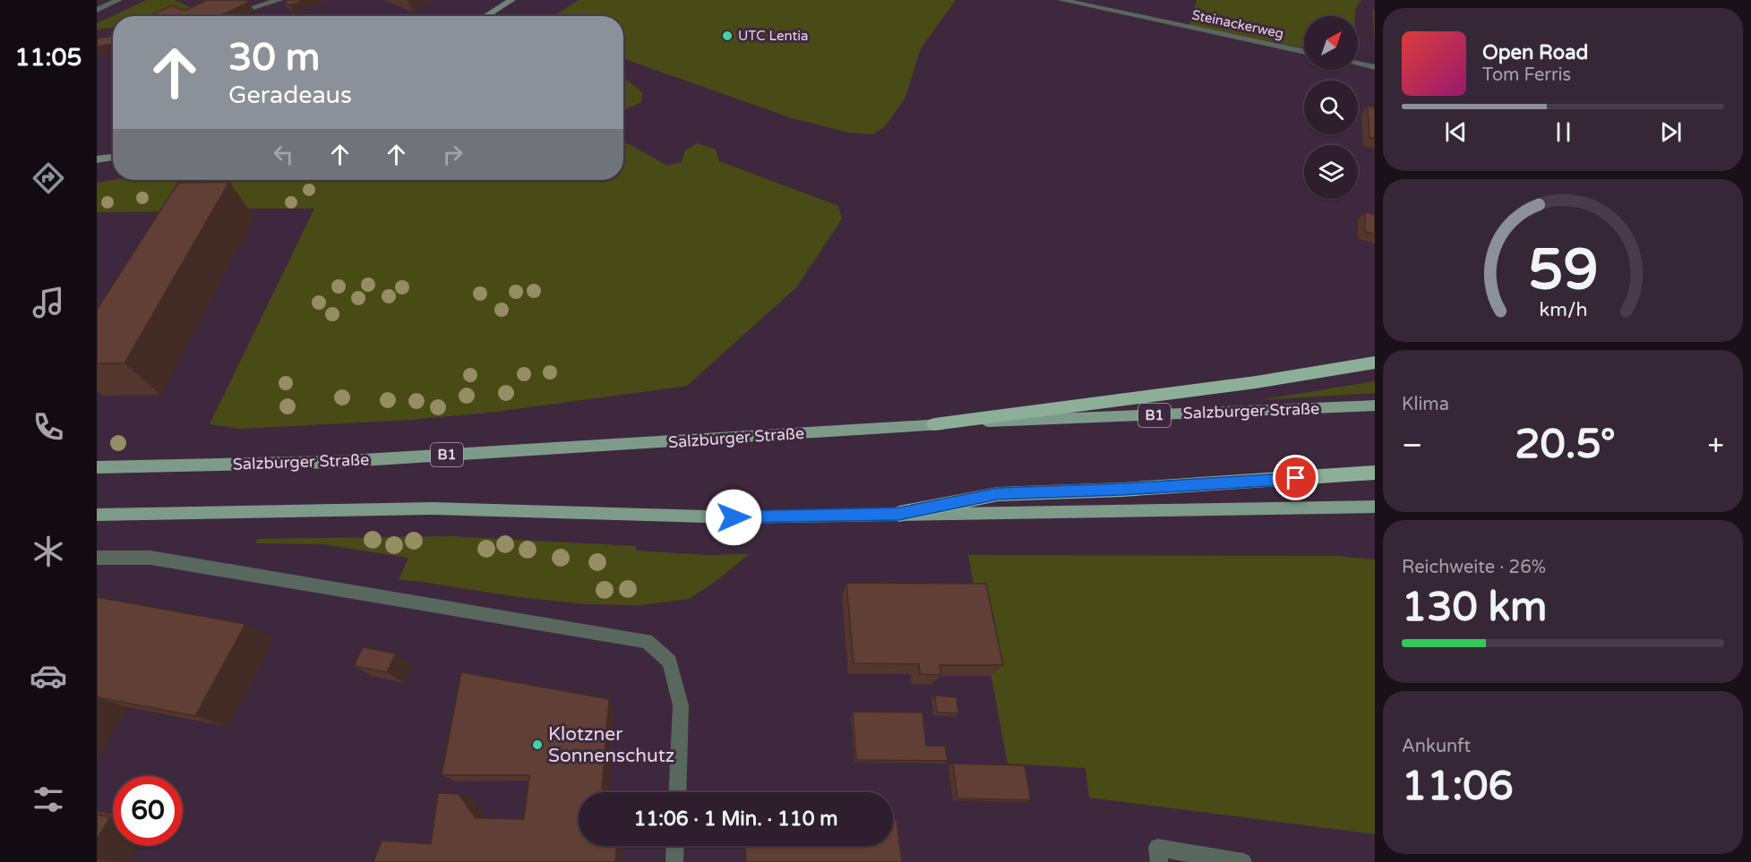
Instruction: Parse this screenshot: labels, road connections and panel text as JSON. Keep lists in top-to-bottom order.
{
  "streets": {
    "main road": ["Salzburger Straße", "B1"],
    "street": ["Steinackerweg"]
  },
  "places": ["UTC Lentia", "Klotzner Sonnenschutz"],
  "north": "top right",
  "page": {
    "tabs": "11:05",
    "turn": ["30 m", "Geradeaus"],
    "song": ["Open Road", "Tom Ferris"],
    "tile": [
      "Klima",
      ["Reichweite · 26%", "130 km"],
      ["Ankunft", "11:06"]
    ],
    "heat": ["−", "20.5°", "+"],
    "limit": "60",
    "trip": "11:06 · 1 Min. · 110 m",
    "gauge": ["59", "km/h"]
  }
}
